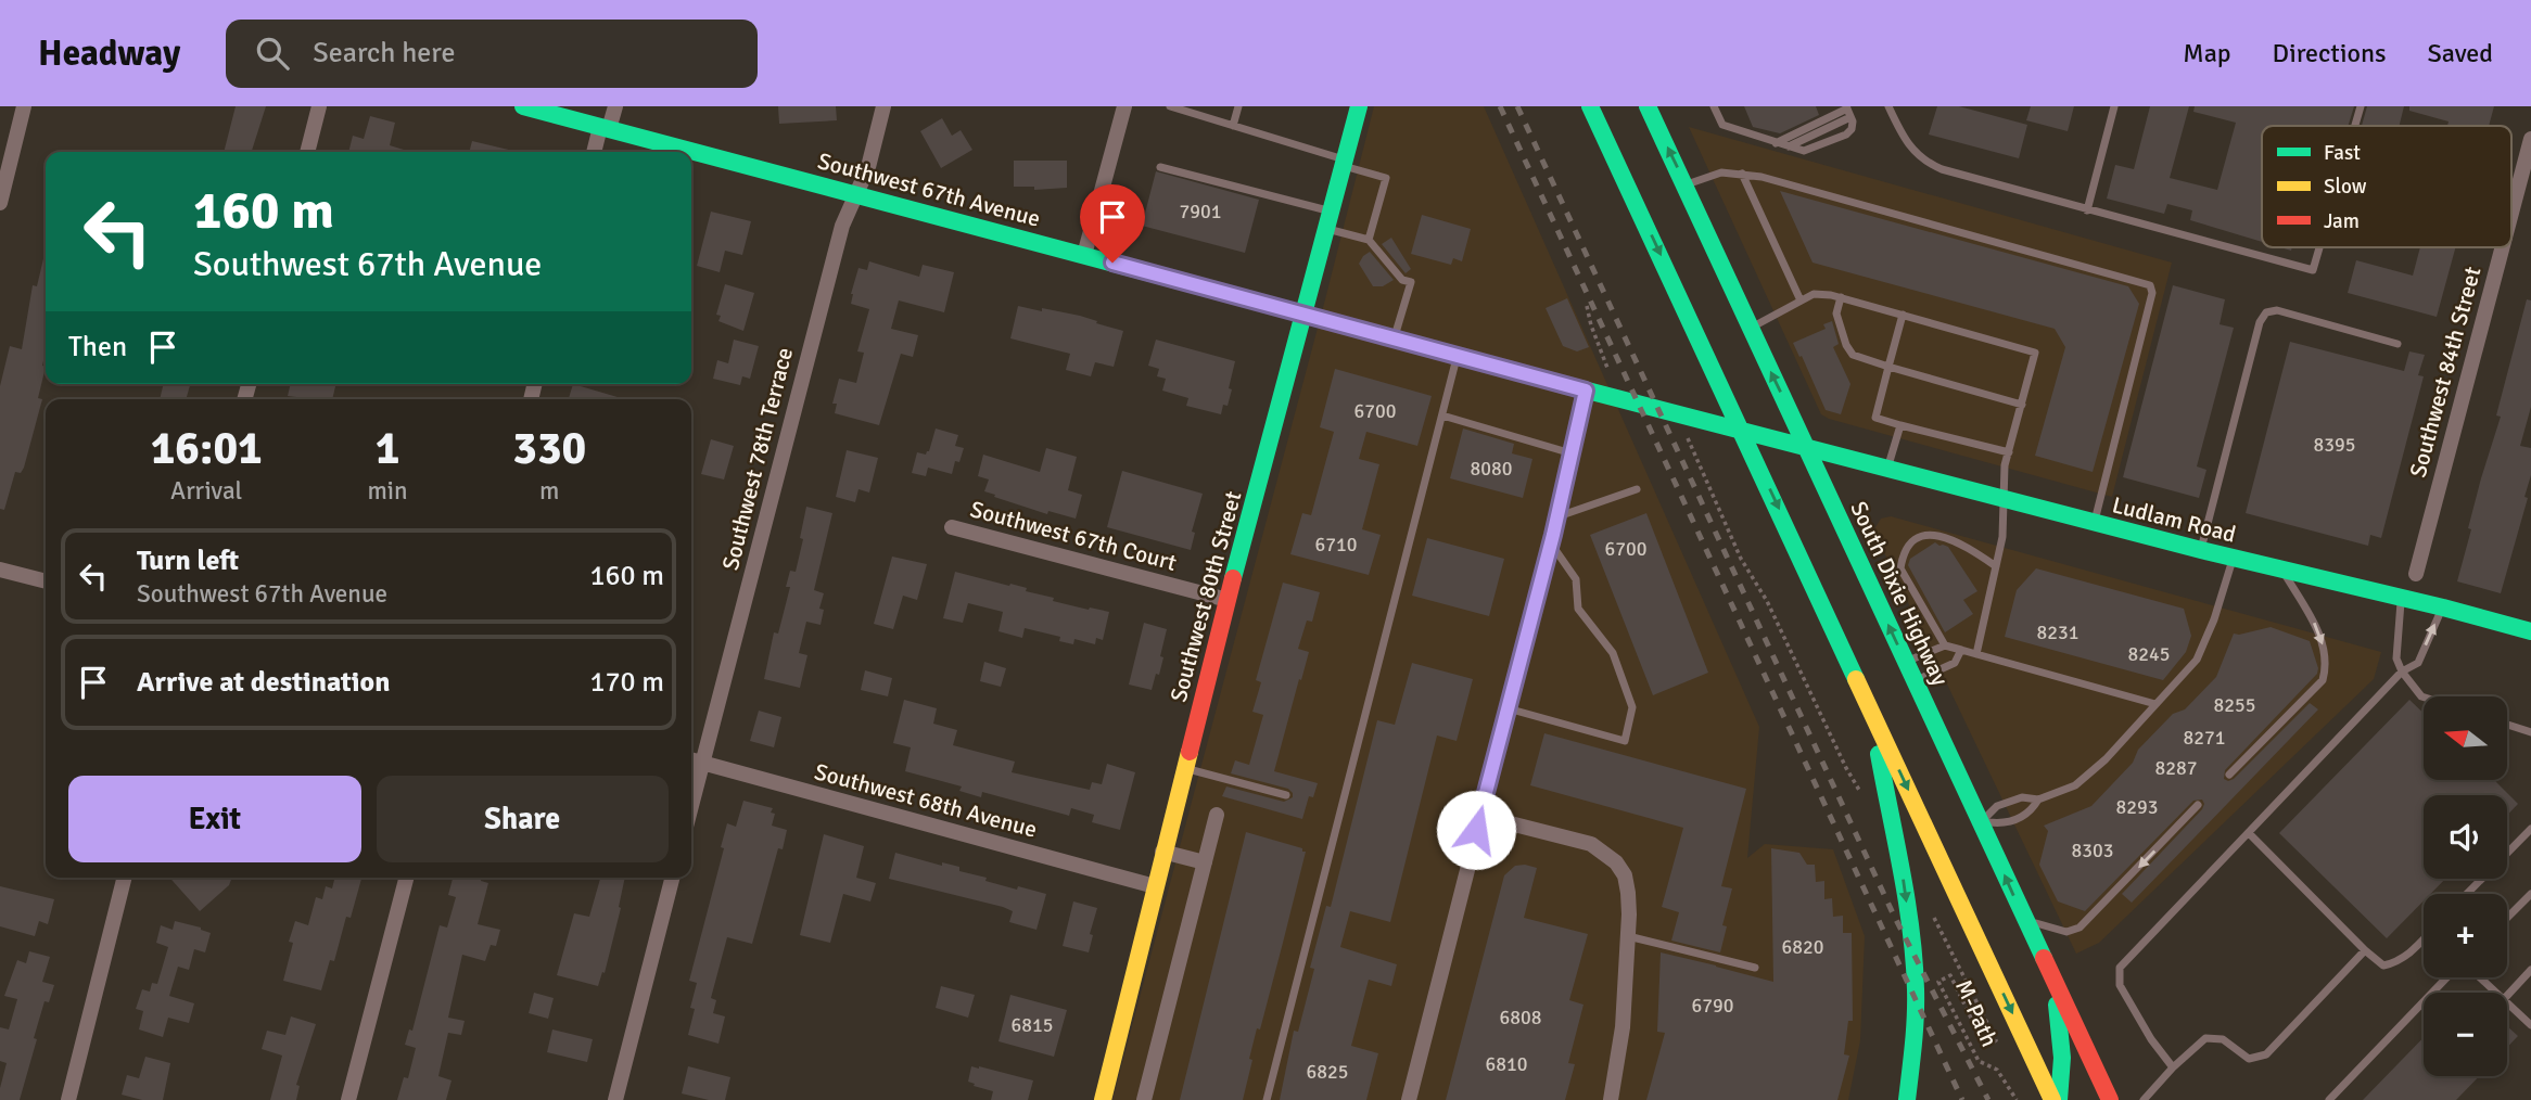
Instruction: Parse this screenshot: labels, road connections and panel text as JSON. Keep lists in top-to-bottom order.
{
  "streets": {
    "main road": [
      "Southwest 67th Avenue",
      "Ludlam Road",
      "South Dixie Highway",
      "Southwest 80th Street"
    ],
    "street": [
      "Southwest 84th Street",
      "Southwest 78th Terrace",
      "Southwest 67th Court",
      "Southwest 68th Avenue"
    ],
    "path": ["M-Path"]
  },
  "crossings": [
    ["Southwest 67th Avenue", "Southwest 78th Terrace"],
    ["Southwest 67th Avenue", "Ludlam Road"],
    ["Southwest 67th Avenue", "South Dixie Highway"],
    ["Southwest 67th Avenue", "Southwest 80th Street"],
    ["Southwest 78th Terrace", "Southwest 68th Avenue"],
    ["Ludlam Road", "South Dixie Highway"],
    ["Southwest 67th Court", "Southwest 80th Street"],
    ["Southwest 80th Street", "Southwest 68th Avenue"]
  ],
  "house_numbers": [
    "7901",
    "6700",
    "8395",
    "8080",
    "6710",
    "6700",
    "8231",
    "8245",
    "8255",
    "8271",
    "8287",
    "8293",
    "8303",
    "6820",
    "6790",
    "6808",
    "6815",
    "6810",
    "6825"
  ],
  "legend": ["Fast", "Slow", "Jam"],
  "north": "left",
  "page": {
    "header": "Headway",
    "search": "Search here",
    "nav": ["Map", "Directions", "Saved"],
    "turn": ["160 m", "Southwest 67th Avenue"],
    "then": "Then",
    "eta": [
      "16:01",
      "Arrival",
      "1",
      "min",
      "330",
      "m"
    ],
    "list": [
      {
        "name": "Turn left",
        "note": "Southwest 67th Avenue",
        "value": "160 m"
      },
      {
        "name": "Arrive at destination",
        "value": "170 m"
      }
    ],
    "map_buttons": ["+", "−"],
    "buttons": ["Exit", "Share"]
  }
}
